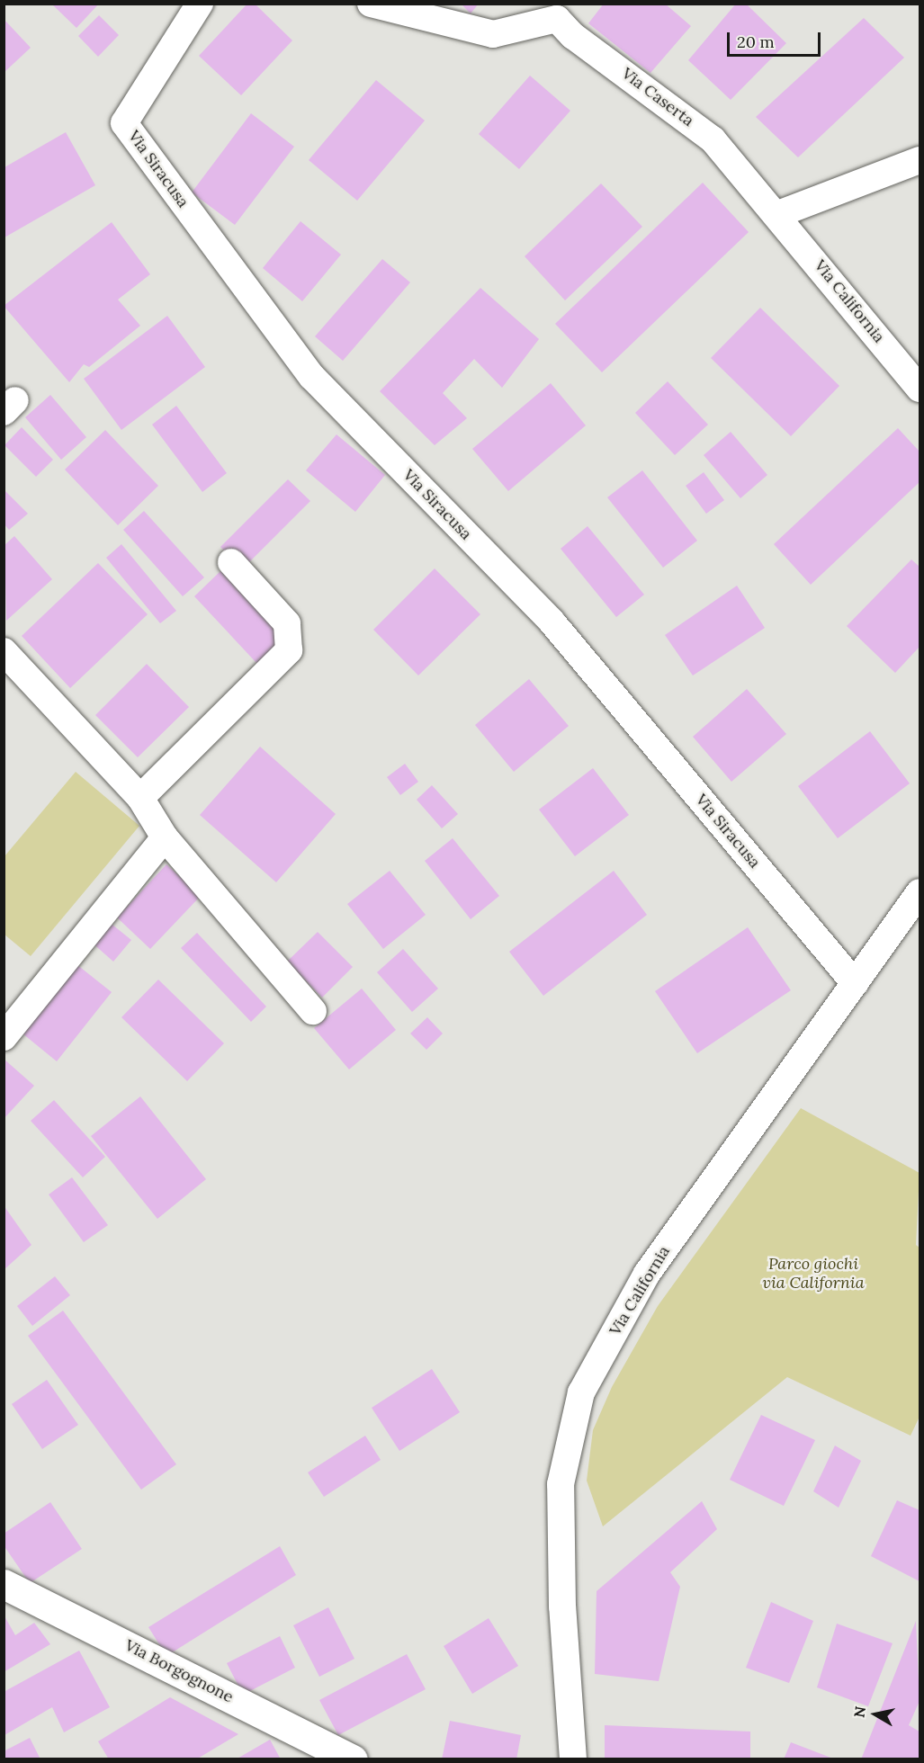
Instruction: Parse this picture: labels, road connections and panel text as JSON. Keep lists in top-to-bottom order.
{
  "streets": {
    "street": [
      "Via Caserta",
      "Via Siracusa",
      "Via California",
      "Via Borgognone"
    ]
  },
  "crossings": [
    ["Via Caserta", "Via California"],
    ["Via Siracusa", "Via California"]
  ],
  "parks": ["Parco giochi via California"],
  "scale_bar": "20 m",
  "north": "left"
}
